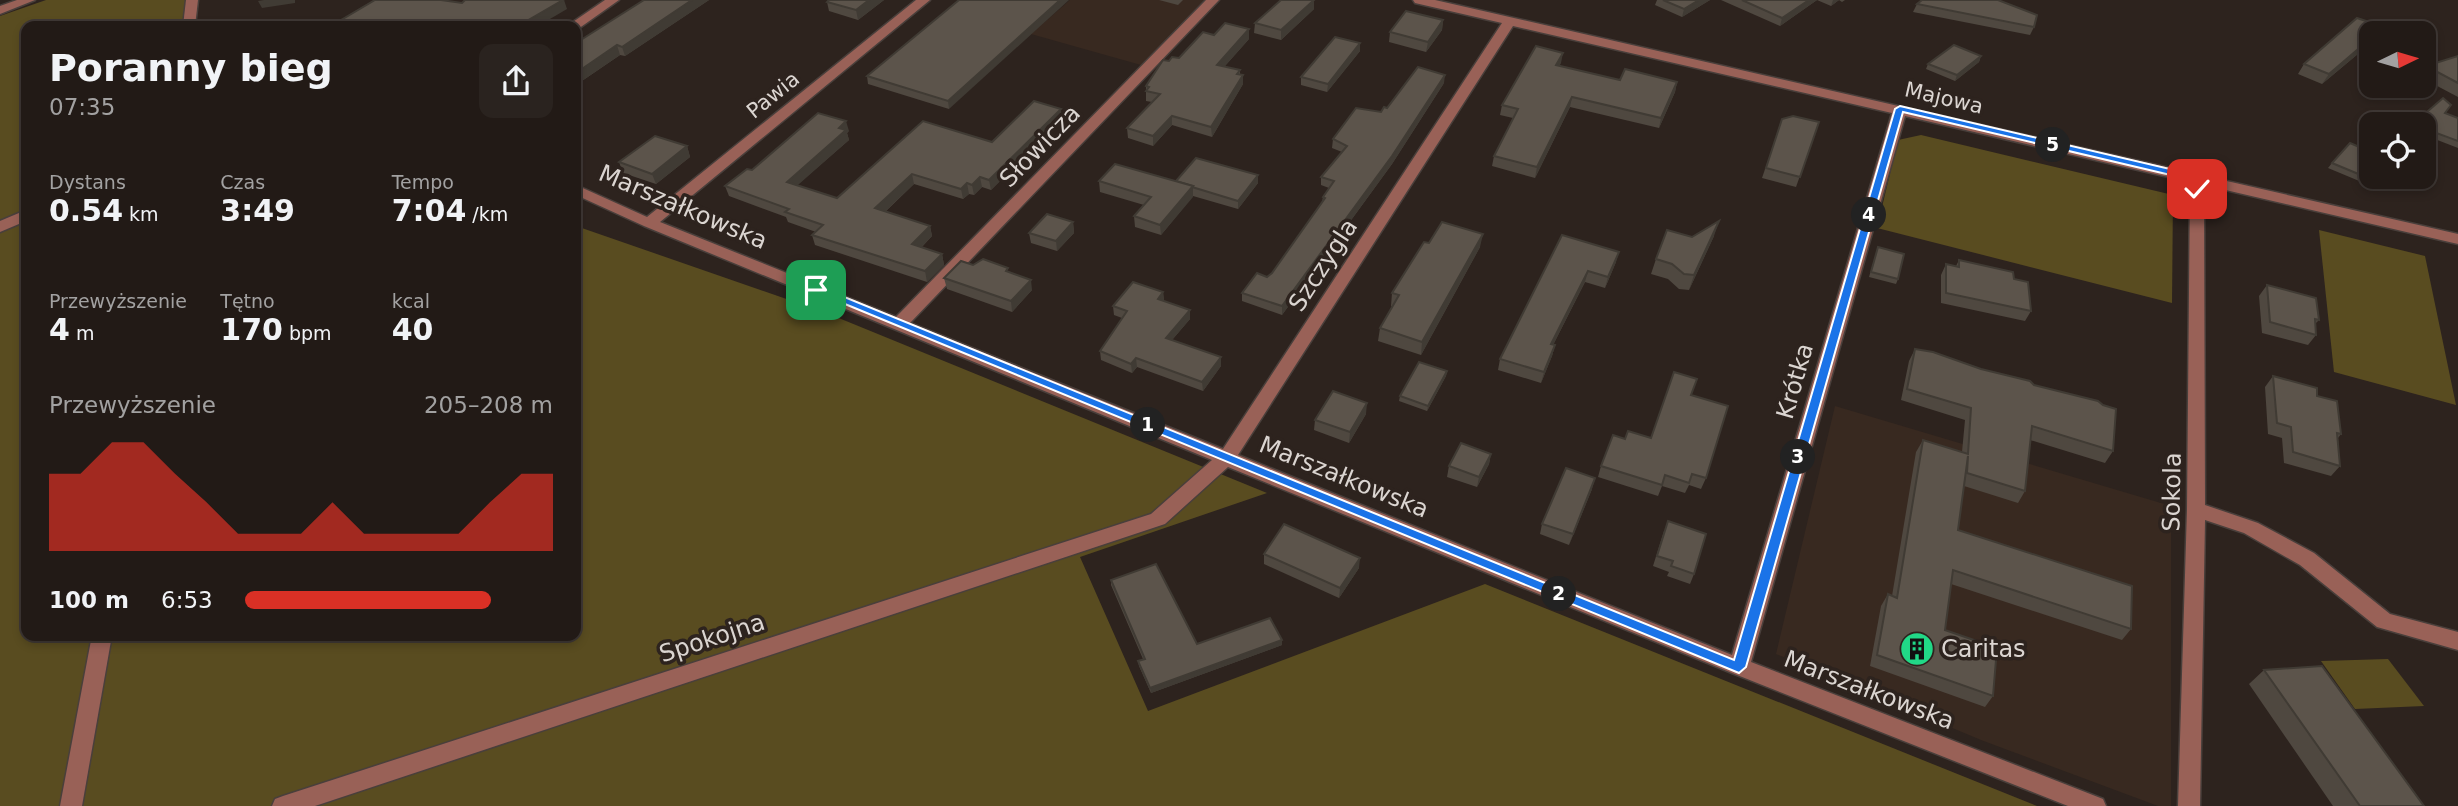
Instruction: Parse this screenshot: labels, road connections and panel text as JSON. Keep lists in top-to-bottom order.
{
  "streets": {
    "street": [
      "Pawia",
      "Majowa",
      "Słowicza",
      "Marszałkowska",
      "Szczygla",
      "Krótka",
      "Sokola",
      "Spokojna"
    ]
  },
  "crossings": [
    ["Pawia", "Marszałkowska"],
    ["Majowa", "Szczygla"],
    ["Majowa", "Krótka"],
    ["Majowa", "Sokola"],
    ["Słowicza", "Marszałkowska"],
    ["Marszałkowska", "Szczygla"],
    ["Marszałkowska", "Krótka"],
    ["Szczygla", "Spokojna"]
  ],
  "places": {
    "building": ["Caritas"]
  },
  "north": "right",
  "page": {
    "heading": ["Poranny bieg", "07:35"],
    "pins": [
      "5",
      "4",
      "1",
      "3",
      "2"
    ],
    "stats": [
      ["Dystans", "0.54 km"],
      ["Czas", "3:49"],
      ["Tempo", "7:04 /km"],
      ["Przewyższenie", "4 m"],
      ["Tętno", "170 bpm"],
      ["kcal", "40"]
    ],
    "chart": ["Przewyższenie", "205–208 m"],
    "list": [
      {
        "name": "100 m",
        "note": "6:53"
      }
    ]
  }
}
